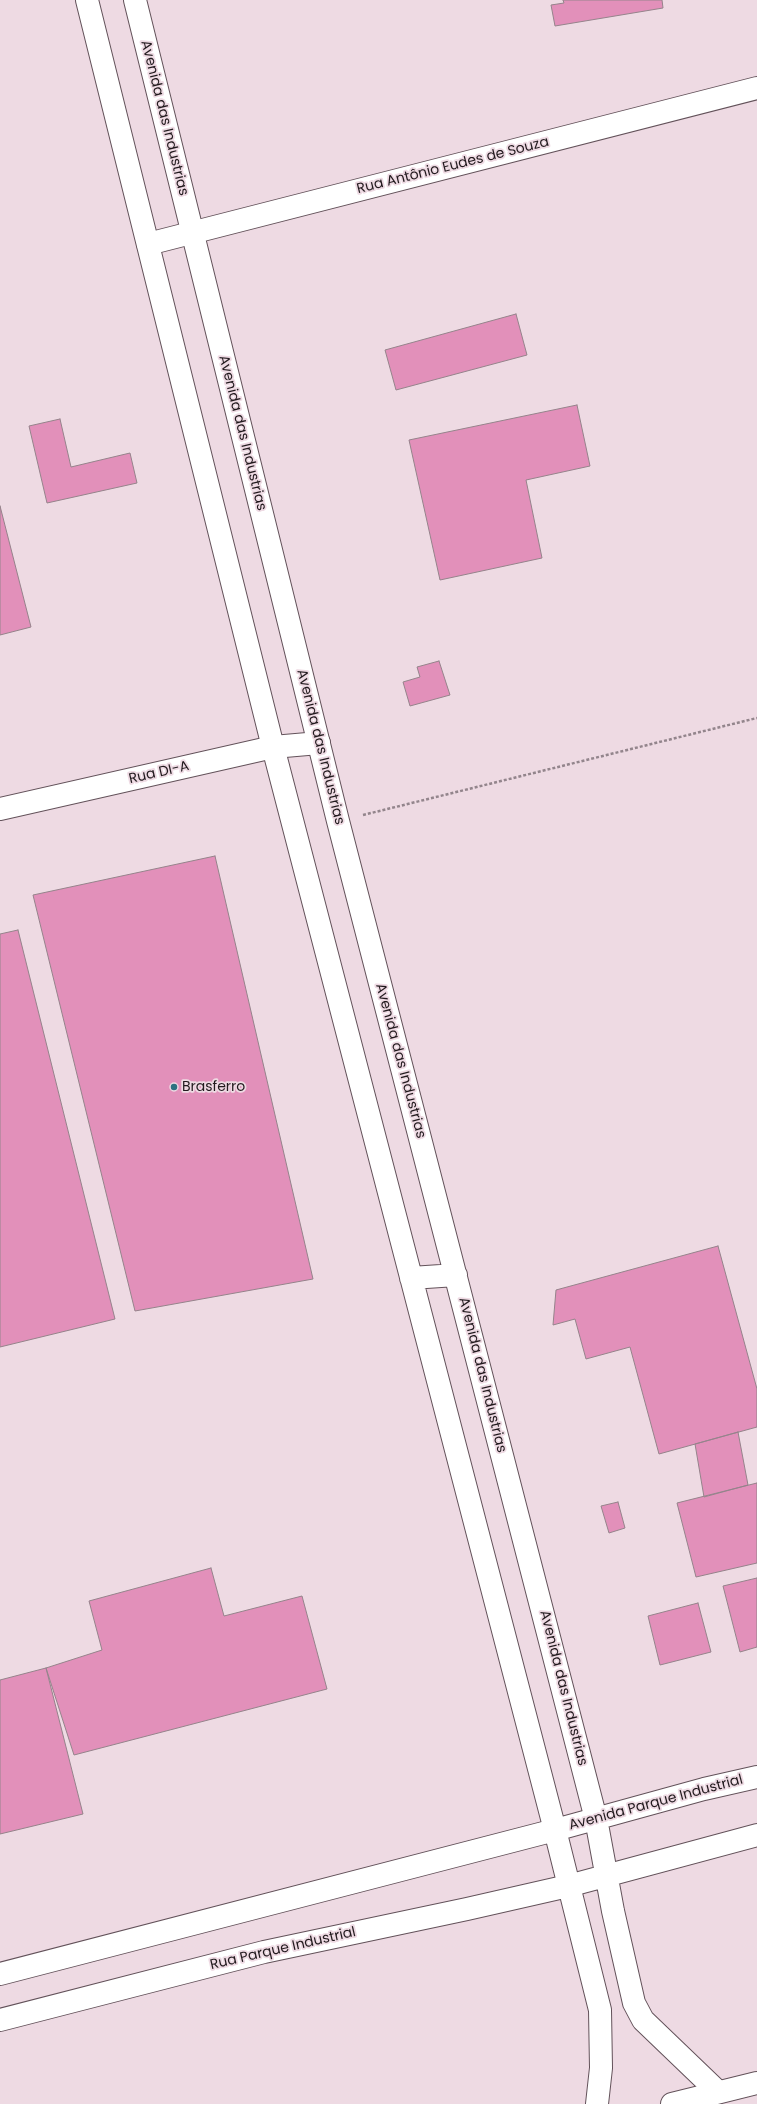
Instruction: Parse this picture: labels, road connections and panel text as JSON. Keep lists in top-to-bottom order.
{
  "streets": {
    "main road": [
      "Avenida das Industrias",
      "Rua Antônio Eudes de Souza",
      "Rua DI-A",
      "Avenida Parque Industrial",
      "Rua Parque Industrial"
    ]
  },
  "crossings": [
    ["Avenida das Industrias", "Rua Antônio Eudes de Souza"],
    ["Avenida das Industrias", "Rua DI-A"],
    ["Avenida das Industrias", "Avenida Parque Industrial"]
  ],
  "places": ["Brasferro"]
}
